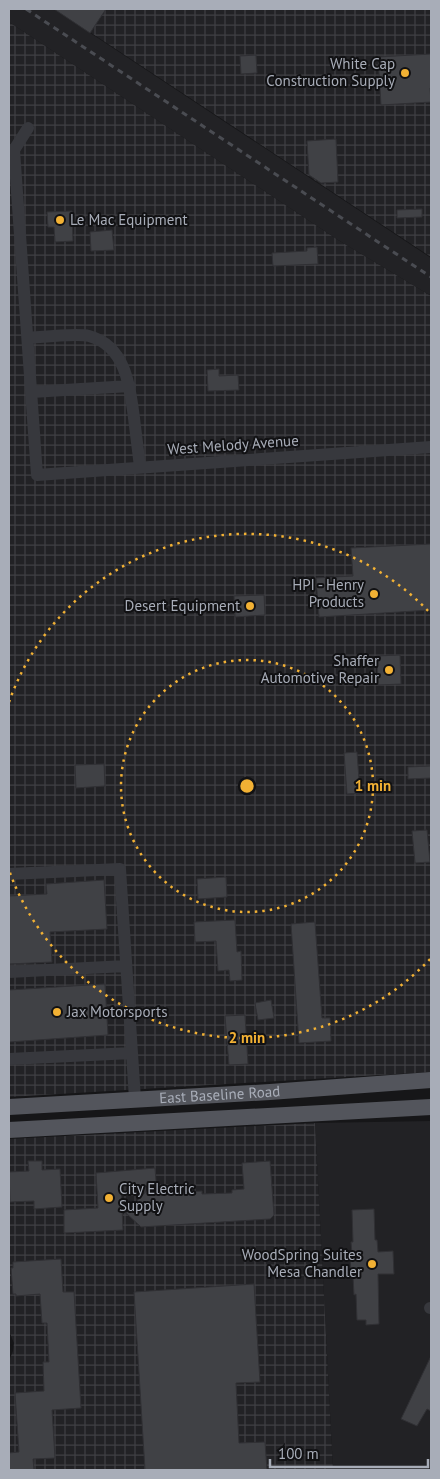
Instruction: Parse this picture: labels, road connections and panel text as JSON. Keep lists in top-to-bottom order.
{
  "streets": {
    "main road": ["East Baseline Road"],
    "street": ["West Melody Avenue"]
  },
  "places": [
    "White Cap Construction Supply",
    "Le Mac Equipment",
    "HPI - Henry Products",
    "Desert Equipment",
    "Shaffer Automotive Repair",
    "Jax Motorsports",
    "City Electric Supply",
    "WoodSpring Suites Mesa Chandler"
  ],
  "scale_bar": "100 m",
  "rings": ["1 min", "2 min"]
}
